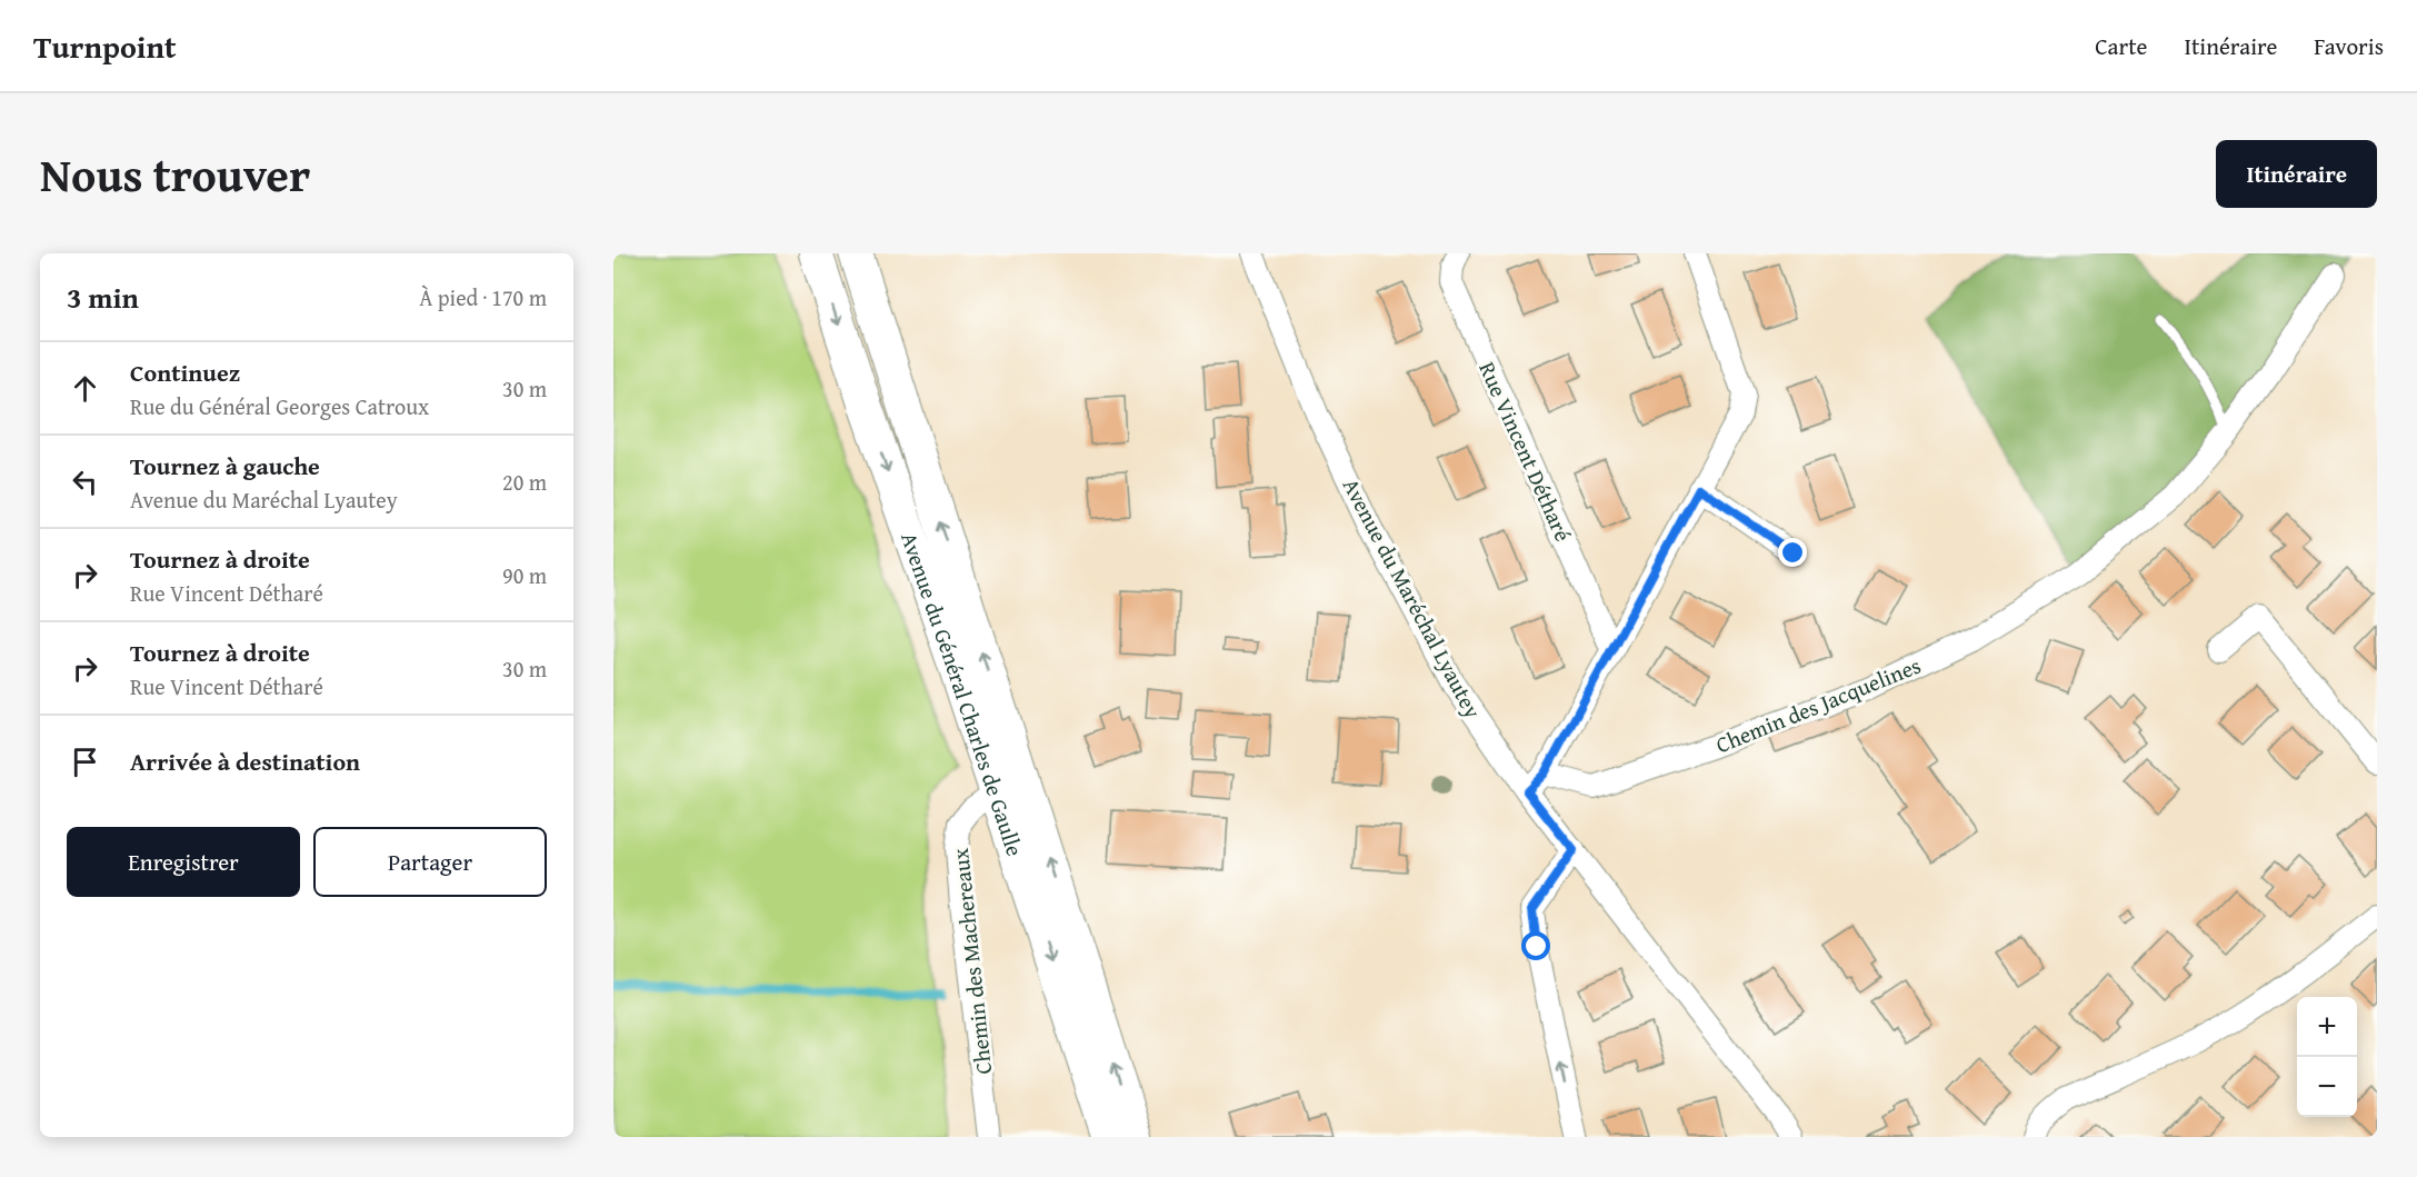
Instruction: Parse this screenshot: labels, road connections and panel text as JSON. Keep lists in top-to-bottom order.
{
  "streets": {
    "main road": ["Avenue du Général Charles de Gaulle"],
    "street": [
      "Rue Vincent Détharé",
      "Avenue du Maréchal Lyautey",
      "Chemin des Jacquelines",
      "Chemin des Machereaux"
    ]
  },
  "crossings": [
    ["Avenue du Général Charles de Gaulle", "Chemin des Machereaux"]
  ],
  "page": {
    "header": "Turnpoint",
    "nav": ["Carte", "Itinéraire", "Favoris"],
    "title": "Nous trouver",
    "buttons": [
      "Itinéraire",
      ["Enregistrer", "Partager"]
    ],
    "heading": ["3 min", "À pied · 170 m"],
    "list": [
      ["Continuez", "Rue du Général Georges Catroux", "30 m"],
      ["Tournez à gauche", "Avenue du Maréchal Lyautey", "20 m"],
      ["Tournez à droite", "Rue Vincent Détharé", "90 m"],
      ["Tournez à droite", "Rue Vincent Détharé", "30 m"],
      "Arrivée à destination"
    ],
    "map_buttons": ["+", "−"]
  }
}
